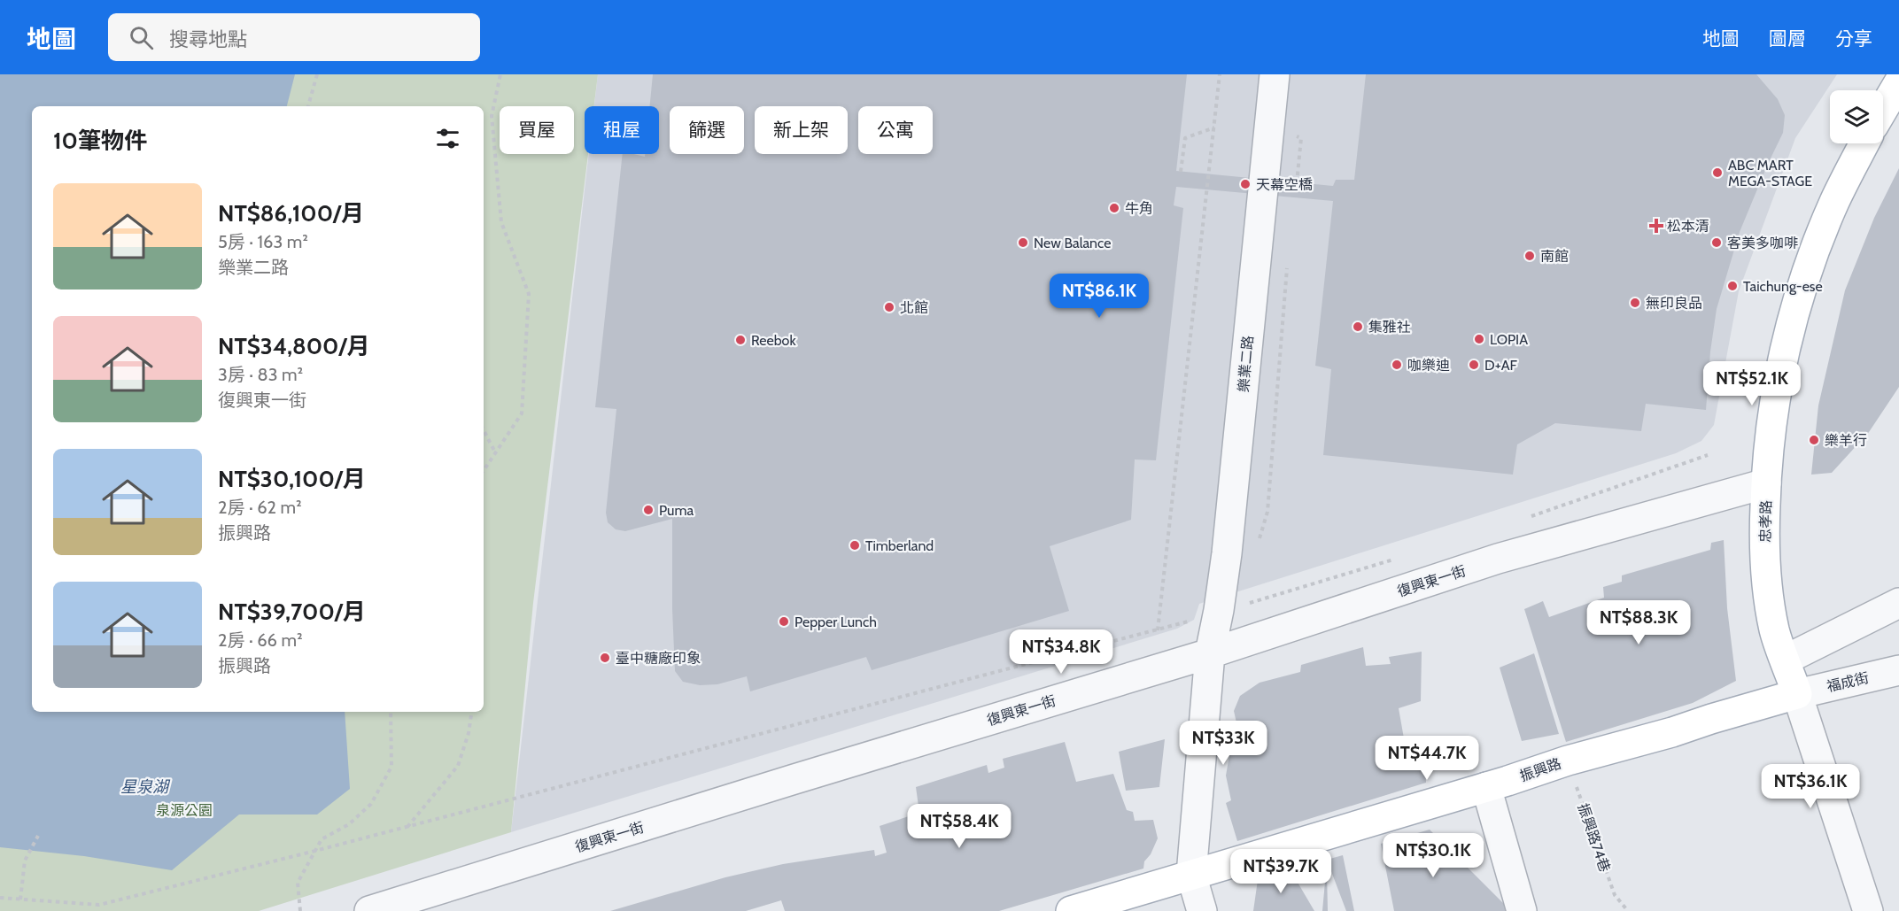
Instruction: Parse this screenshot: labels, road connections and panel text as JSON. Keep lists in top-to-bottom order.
{
  "streets": {
    "main road": ["忠孝路", "振興路"],
    "street": ["樂業二路", "復興東一街", "福成街"],
    "path": ["振興路74巷"]
  },
  "crossings": [
    ["樂業二路", "復興東一街"],
    ["樂業二路", "振興路"],
    ["忠孝路", "復興東一街"],
    ["忠孝路", "福成街"],
    ["忠孝路", "振興路"],
    ["福成街", "振興路"],
    ["振興路", "振興路74巷"]
  ],
  "water": ["星泉湖"],
  "parks": ["泉源公園"],
  "places": {
    "other": [
      "ABC MART MEGA-STAGE",
      "天幕空橋",
      "牛角",
      "New Balance",
      "客美多咖啡",
      "南館",
      "Taichung-ese",
      "無印良品",
      "北館",
      "集雅社",
      "LOPIA",
      "Reebok",
      "咖樂迪",
      "D+AF",
      "樂羊行",
      "Puma",
      "Timberland",
      "Pepper Lunch",
      "臺中糖廠印象"
    ],
    "health": ["松本清"]
  },
  "page": {
    "header": "地圖",
    "search": "搜尋地點",
    "nav": ["地圖", "圖層", "分享"],
    "chip": [
      "買屋",
      "租屋",
      "篩選",
      "新上架",
      "公寓"
    ],
    "heading": "10筆物件",
    "list": [
      {
        "name": "NT$86,100/月",
        "note": "5房 · 163 m² · 樂業二路"
      },
      {
        "name": "NT$34,800/月",
        "note": "3房 · 83 m² · 復興東一街"
      },
      {
        "name": "NT$30,100/月",
        "note": "2房 · 62 m² · 振興路"
      },
      {
        "name": "NT$39,700/月",
        "note": "2房 · 66 m² · 振興路"
      }
    ],
    "price": [
      "NT$86.1K",
      "NT$52.1K",
      "NT$88.3K",
      "NT$34.8K",
      "NT$33K",
      "NT$44.7K",
      "NT$36.1K",
      "NT$58.4K",
      "NT$30.1K",
      "NT$39.7K"
    ]
  }
}
